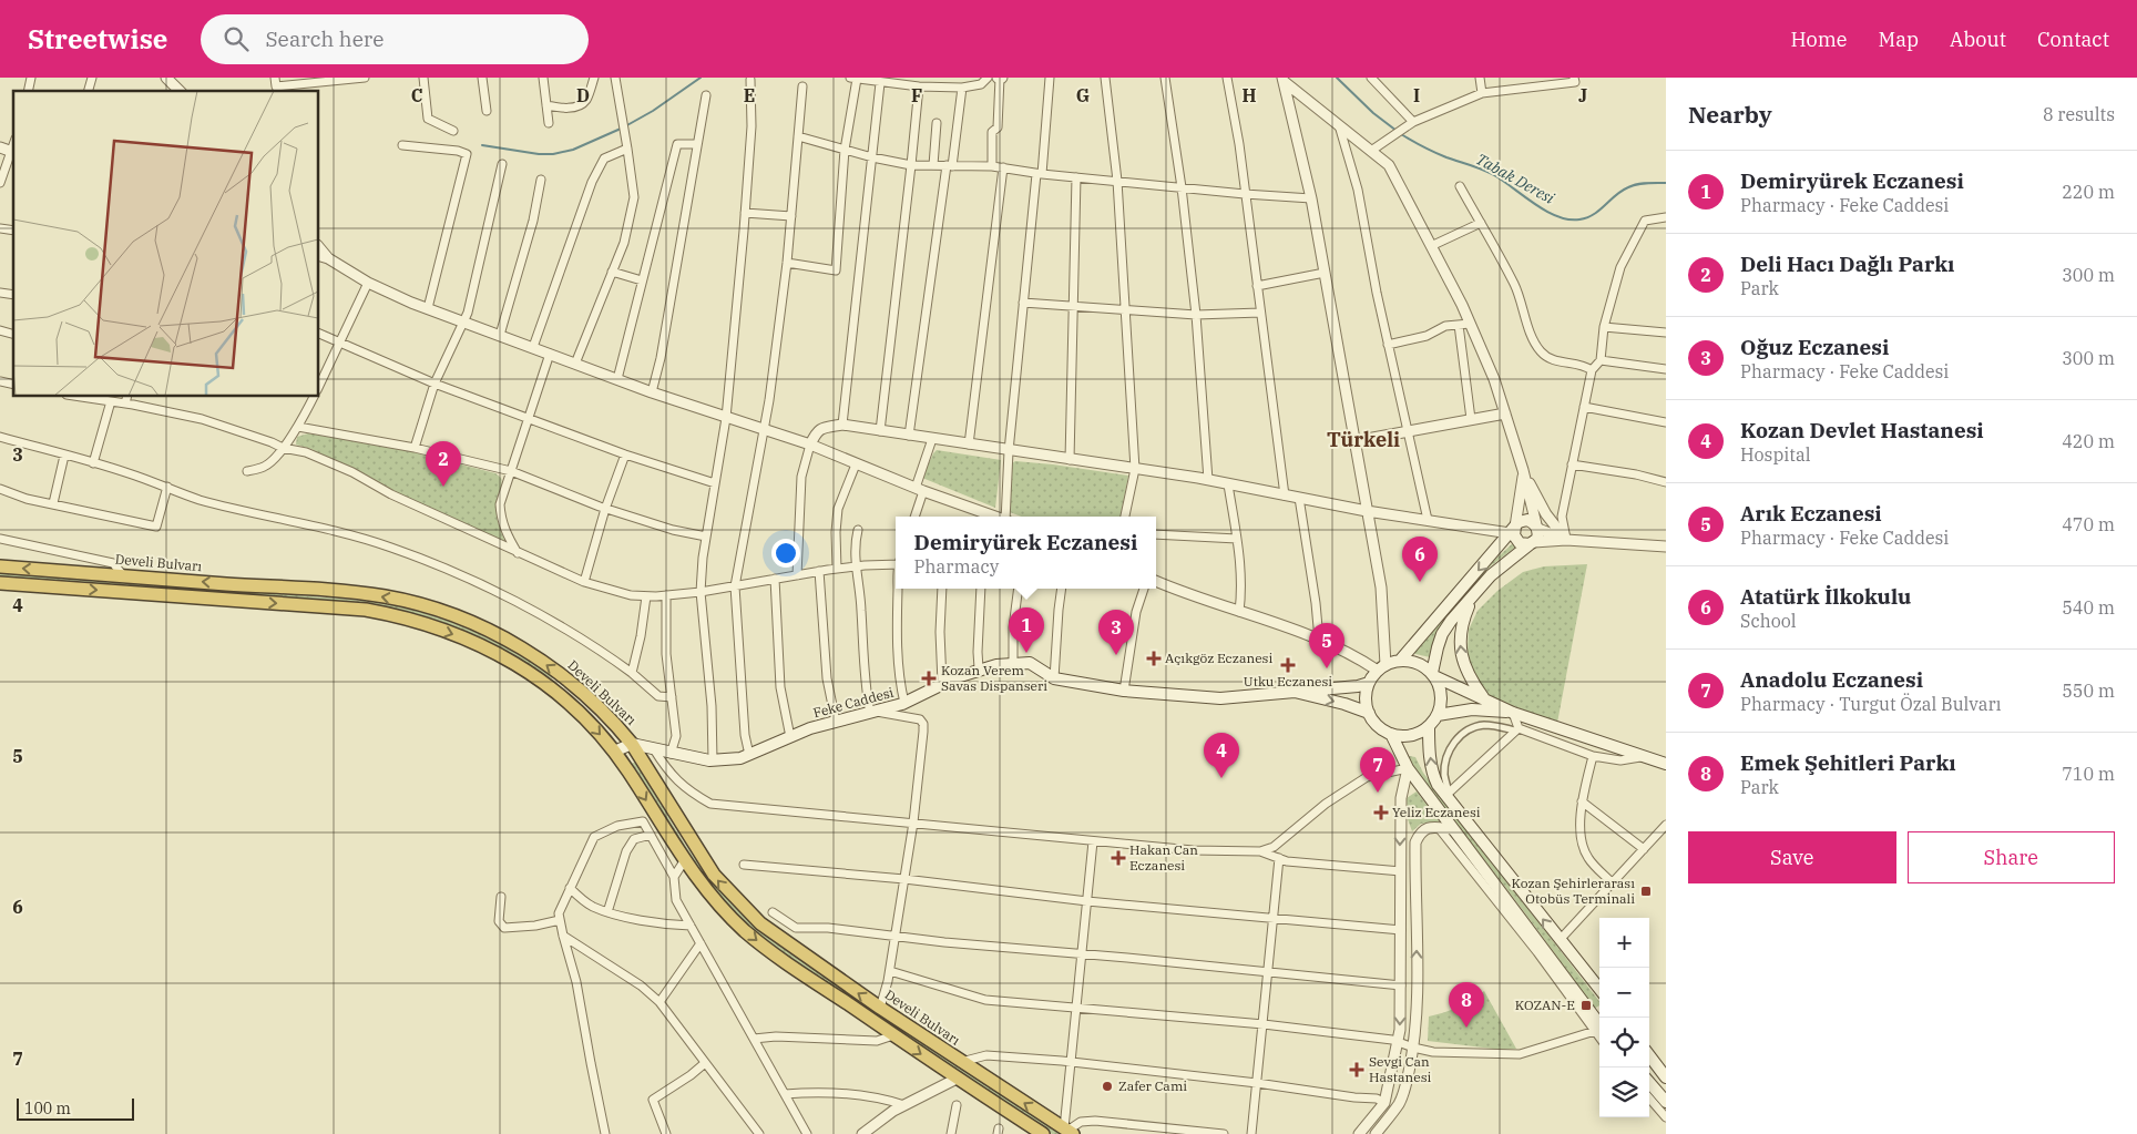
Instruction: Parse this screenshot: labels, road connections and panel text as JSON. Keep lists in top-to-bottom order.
{
  "streets": {
    "highway": ["Develi Bulvarı"],
    "main road": ["Feke Caddesi"]
  },
  "crossings": [
    ["Develi Bulvarı", "Feke Caddesi"]
  ],
  "districts": ["Türkeli"],
  "water": ["Tabak Deresi"],
  "places": {
    "health": [
      "Açıkgöz Eczanesi",
      "Utku Eczanesi",
      "Kozan Verem Savas Dispanseri",
      "Yeliz Eczanesi",
      "Hakan Can Eczanesi",
      "Sevgi Can Hastanesi"
    ],
    "transit": ["Kozan Şehirlerarası Otobüs Terminali", "KOZAN-E"],
    "other": ["Zafer Cami"]
  },
  "scale_bar": "100 m",
  "page": {
    "header": "Streetwise",
    "search": "Search here",
    "nav": [
      "Home",
      "Map",
      "About",
      "Contact"
    ],
    "heading": ["Nearby", "8 results"],
    "list": [
      {
        "mark": "1",
        "name": "Demiryürek Eczanesi",
        "note": "Pharmacy · Feke Caddesi",
        "value": "220 m"
      },
      {
        "mark": "2",
        "name": "Deli Hacı Dağlı Parkı",
        "note": "Park",
        "value": "300 m"
      },
      {
        "mark": "3",
        "name": "Oğuz Eczanesi",
        "note": "Pharmacy · Feke Caddesi",
        "value": "300 m"
      },
      {
        "mark": "4",
        "name": "Kozan Devlet Hastanesi",
        "note": "Hospital",
        "value": "420 m"
      },
      {
        "mark": "5",
        "name": "Arık Eczanesi",
        "note": "Pharmacy · Feke Caddesi",
        "value": "470 m"
      },
      {
        "mark": "6",
        "name": "Atatürk İlkokulu",
        "note": "School",
        "value": "540 m"
      },
      {
        "mark": "7",
        "name": "Anadolu Eczanesi",
        "note": "Pharmacy · Turgut Özal Bulvarı",
        "value": "550 m"
      },
      {
        "mark": "8",
        "name": "Emek Şehitleri Parkı",
        "note": "Park",
        "value": "710 m"
      }
    ],
    "pins": [
      "2",
      "6",
      "1",
      "3",
      "5",
      "4",
      "7",
      "8"
    ],
    "popup": ["Demiryürek Eczanesi", "Pharmacy"],
    "buttons": ["Save", "Share"],
    "map_buttons": ["+", "−"],
    "scale": "100 m"
  },
  "grid": {
    "columns": [
      "C",
      "D",
      "E",
      "F",
      "G",
      "H",
      "I",
      "J"
    ],
    "rows": [
      "3",
      "4",
      "5",
      "6",
      "7"
    ]
  }
}
